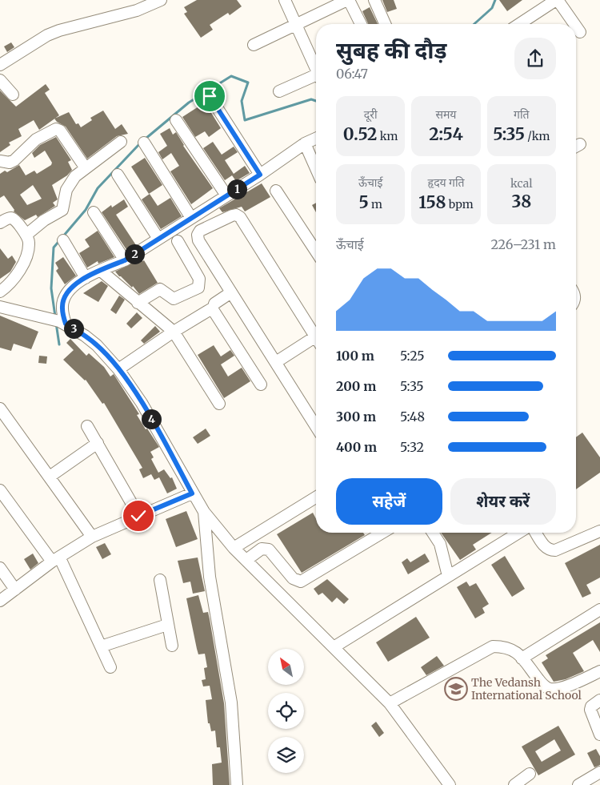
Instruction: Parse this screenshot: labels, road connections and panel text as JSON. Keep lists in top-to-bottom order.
{
  "places": {
    "school or university": ["The Vedansh International School"]
  },
  "north": "top left",
  "page": {
    "heading": ["सुबह की दौड़", "06:47"],
    "stats": [
      ["दूरी", "0.52 km"],
      ["समय", "2:54"],
      ["गति", "5:35 /km"],
      ["ऊँचाई", "5 m"],
      ["हृदय गति", "158 bpm"],
      ["kcal", "38"]
    ],
    "pins": [
      "1",
      "2",
      "3",
      "4"
    ],
    "chart": ["ऊँचाई", "226–231 m"],
    "list": [
      {
        "name": "100 m",
        "note": "5:25"
      },
      {
        "name": "200 m",
        "note": "5:35"
      },
      {
        "name": "300 m",
        "note": "5:48"
      },
      {
        "name": "400 m",
        "note": "5:32"
      }
    ],
    "buttons": ["सहेजें", "शेयर करें"]
  }
}
